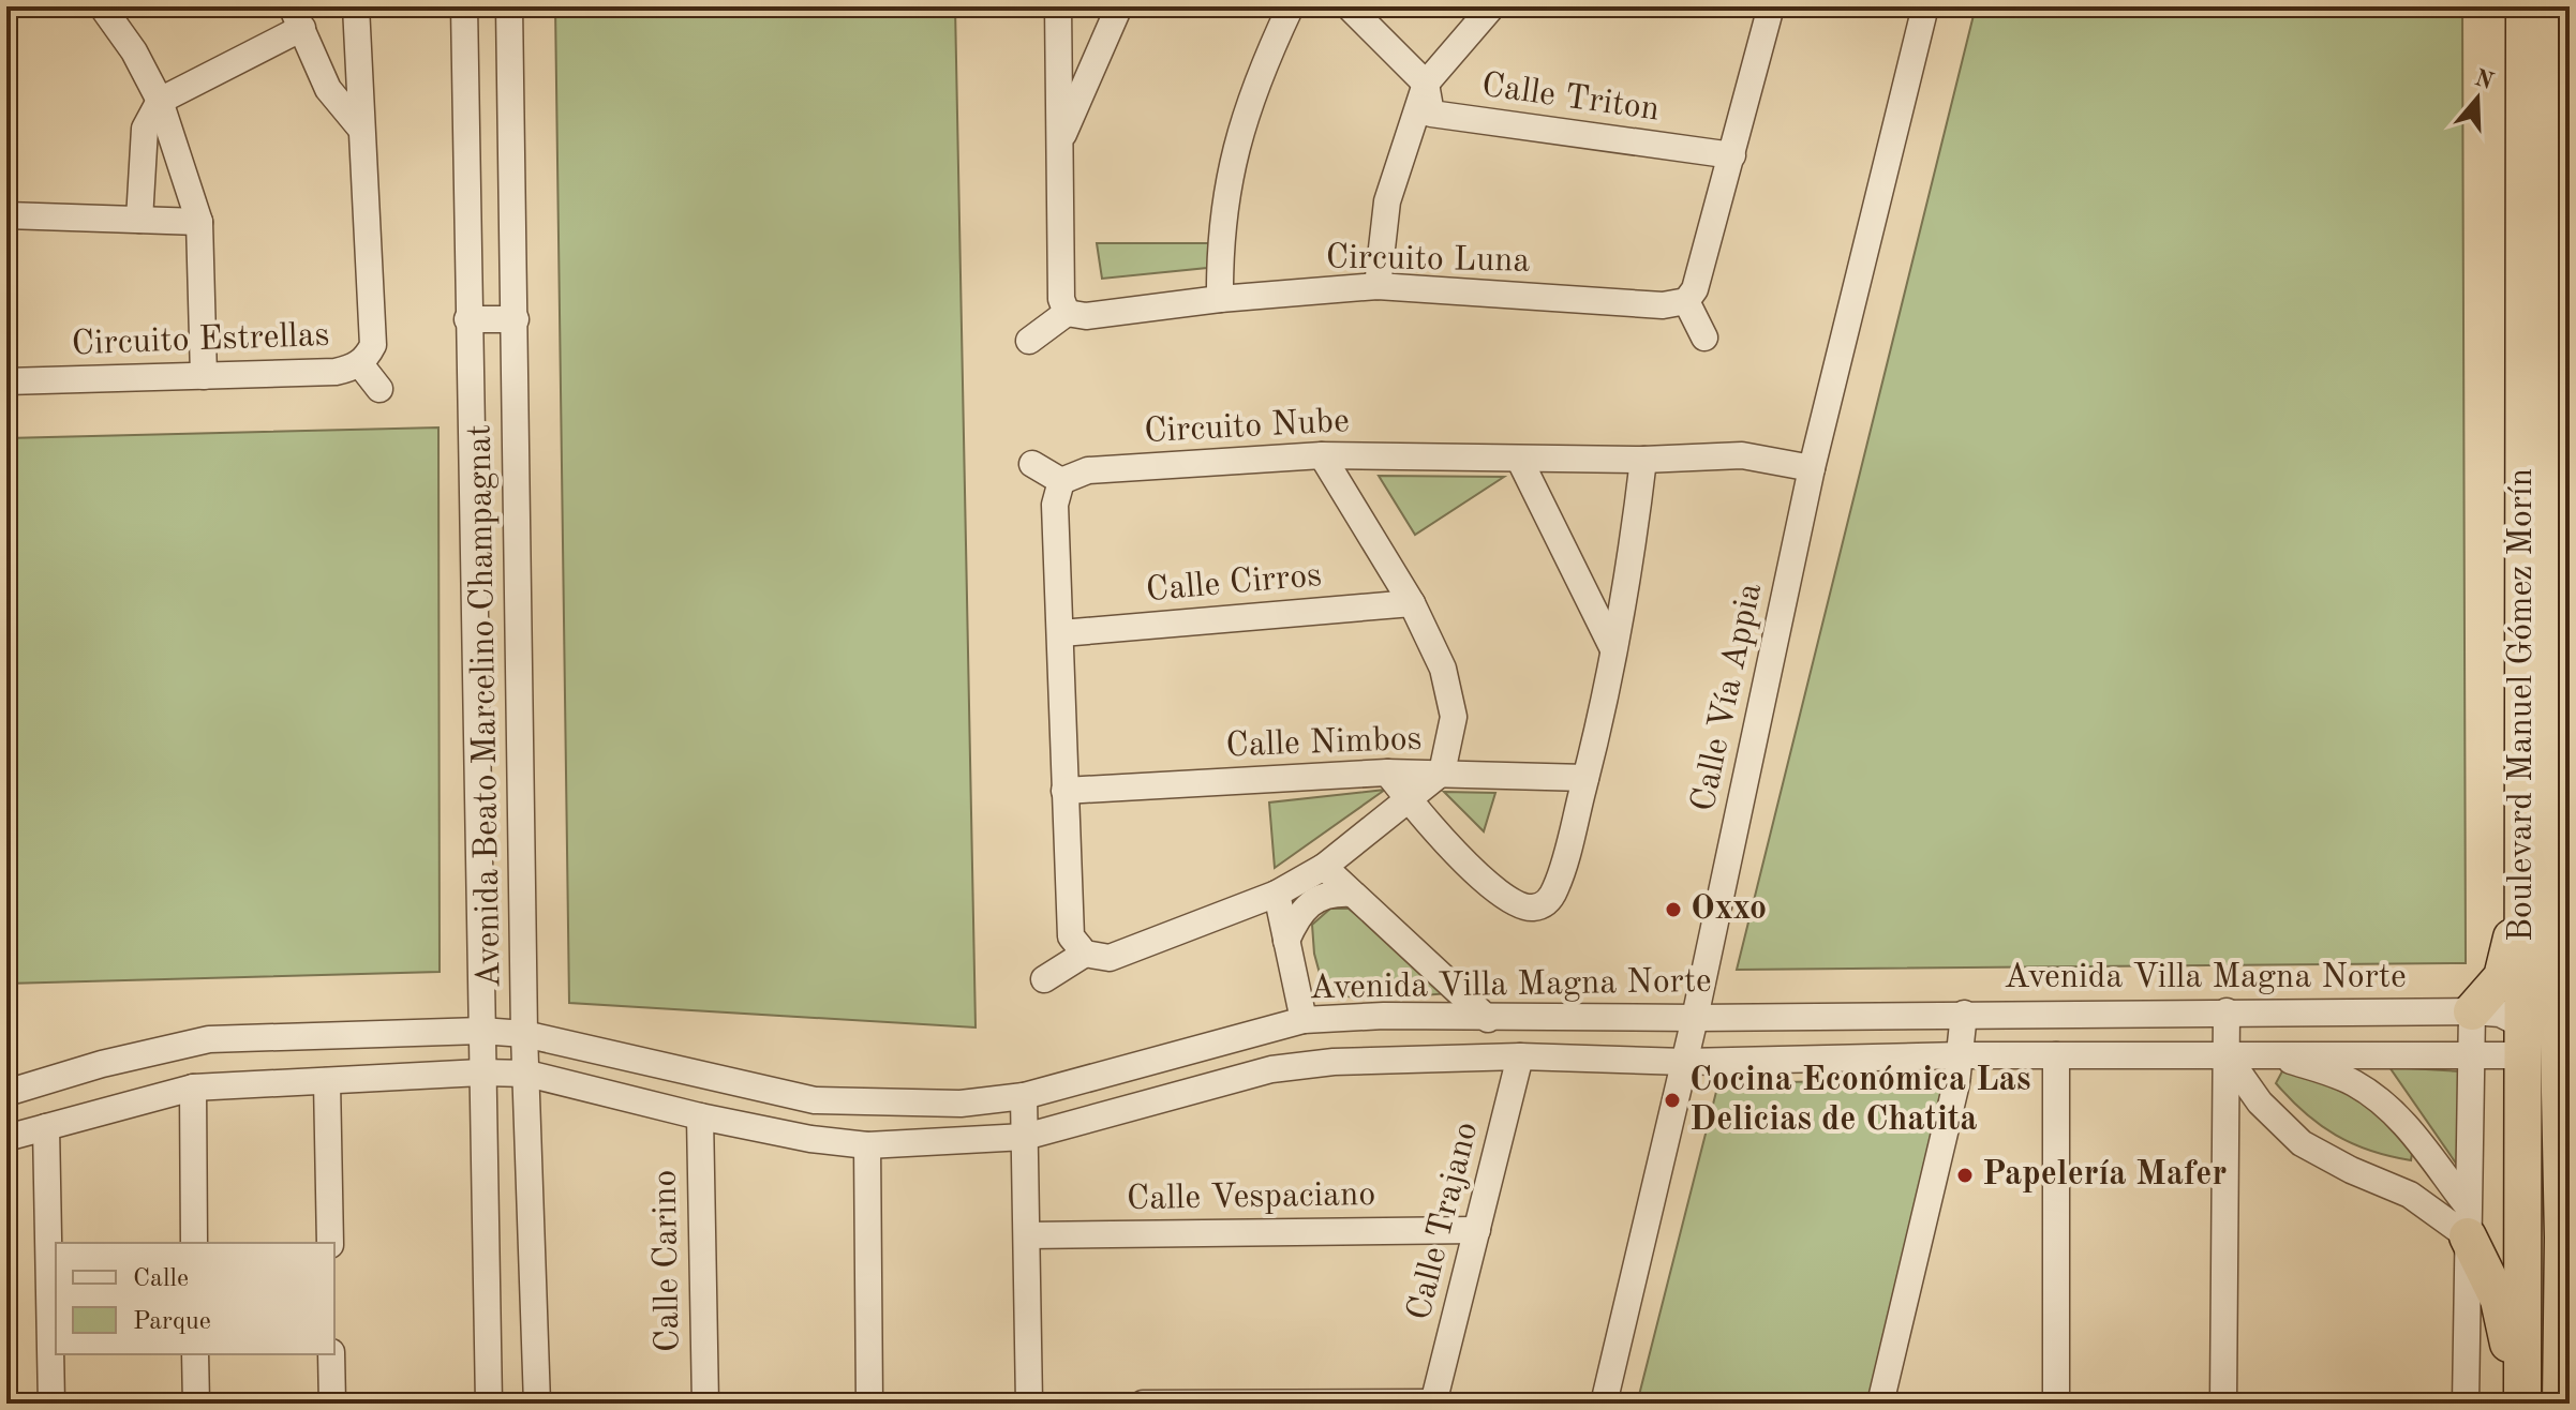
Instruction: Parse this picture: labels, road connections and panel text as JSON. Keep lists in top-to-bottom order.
{
  "streets": {
    "highway": ["Boulevard Manuel Gómez Morín"],
    "street": [
      "Calle Triton",
      "Circuito Luna",
      "Circuito Estrellas",
      "Circuito Nube",
      "Calle Cirros",
      "Calle Vía Appia",
      "Avenida Beato Marcelino Champagnat",
      "Calle Nimbos",
      "Avenida Villa Magna Norte",
      "Calle Vespaciano",
      "Calle Trajano",
      "Calle Carino"
    ]
  },
  "crossings": [
    ["Circuito Nube", "Calle Vía Appia"],
    ["Calle Vía Appia", "Avenida Villa Magna Norte"],
    ["Boulevard Manuel Gómez Morín", "Avenida Villa Magna Norte"],
    ["Avenida Beato Marcelino Champagnat", "Avenida Villa Magna Norte"],
    ["Avenida Villa Magna Norte", "Calle Trajano"],
    ["Avenida Villa Magna Norte", "Calle Carino"],
    ["Calle Vespaciano", "Calle Trajano"]
  ],
  "places": ["Oxxo", "Cocina Económica Las Delicias de Chatita", "Papelería Mafer"],
  "legend": ["Calle", "Parque"],
  "north": "top"
}
